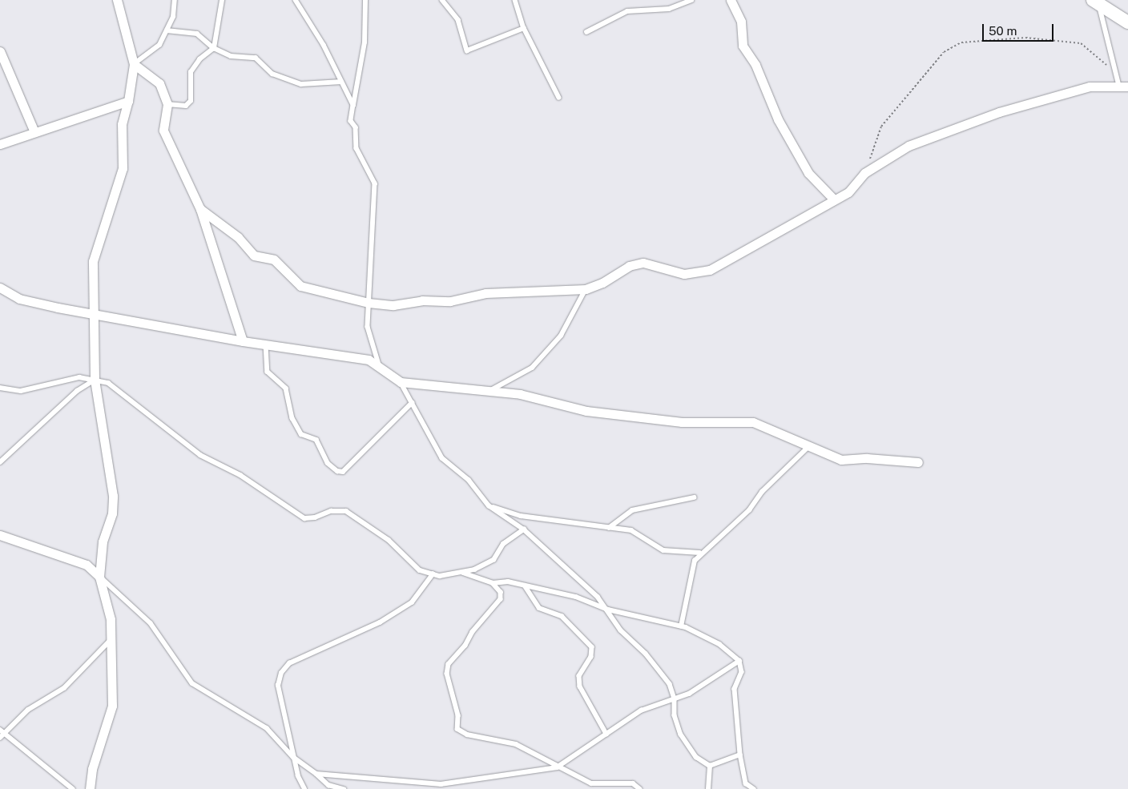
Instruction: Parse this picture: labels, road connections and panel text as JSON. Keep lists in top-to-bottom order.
{
  "scale_bar": "50 m"
}
